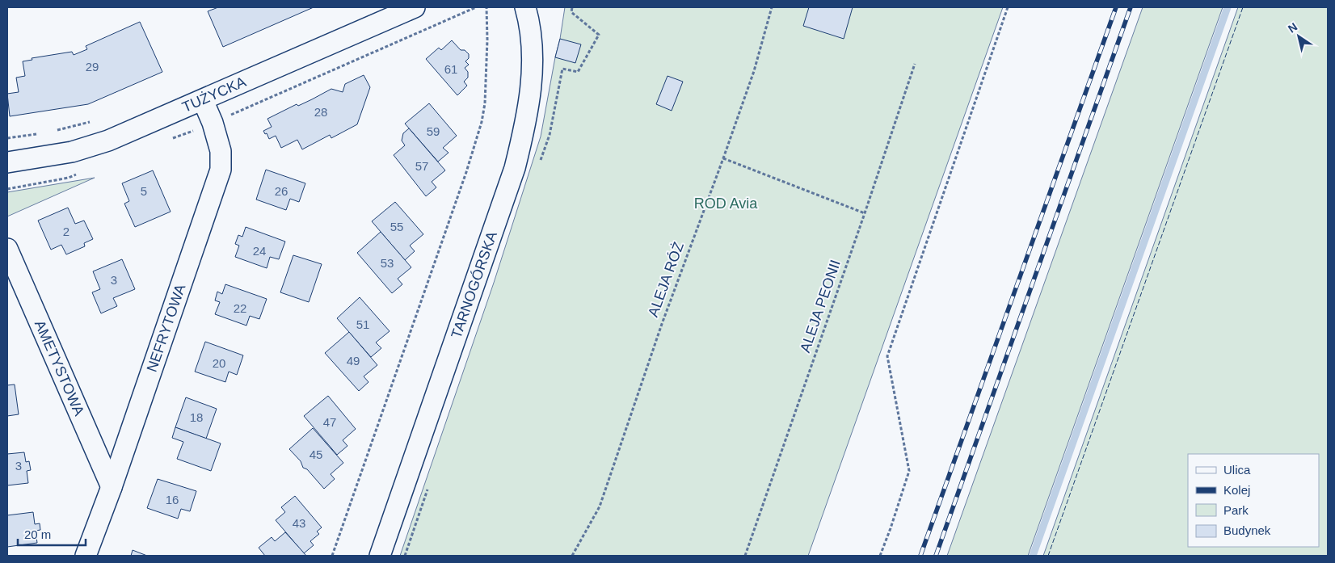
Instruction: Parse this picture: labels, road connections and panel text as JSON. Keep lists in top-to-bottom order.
{
  "streets": {
    "street": [
      "TUŻYCKA",
      "TARNOGÓRSKA",
      "NEFRYTOWA",
      "AMETYSTOWA"
    ],
    "path": ["ALEJA RÓŻ", "ALEJA PEONII"]
  },
  "crossings": [
    ["TUŻYCKA", "NEFRYTOWA"],
    ["NEFRYTOWA", "AMETYSTOWA"]
  ],
  "parks": ["ROD Avia"],
  "house_numbers": [
    "29",
    "61",
    "28",
    "59",
    "57",
    "5",
    "26",
    "55",
    "2",
    "24",
    "53",
    "3",
    "22",
    "51",
    "49",
    "20",
    "18",
    "47",
    "45",
    "3",
    "16",
    "43"
  ],
  "legend": [
    "Ulica",
    "Kolej",
    "Park",
    "Budynek"
  ],
  "scale_bar": "20 m",
  "north": "top left"
}
